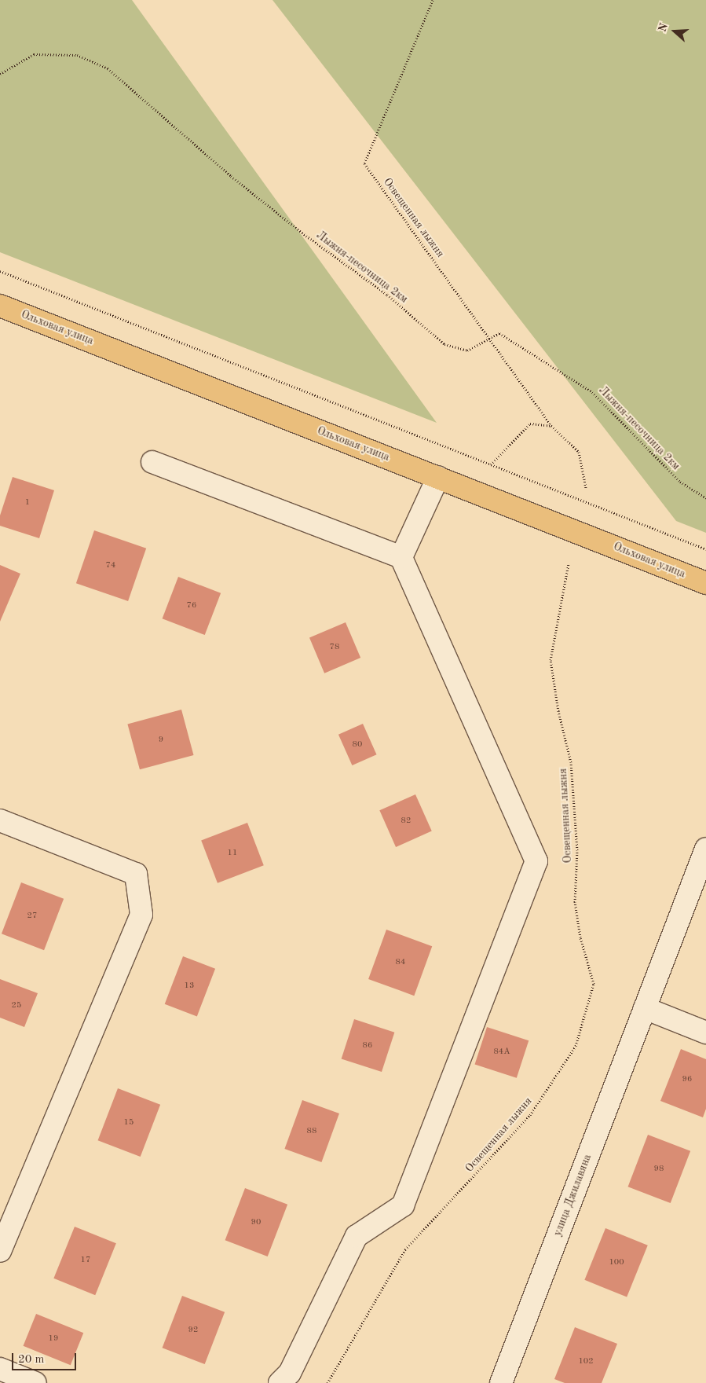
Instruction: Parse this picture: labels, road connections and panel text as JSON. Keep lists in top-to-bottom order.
{
  "streets": {
    "main road": ["Ольховая улица"],
    "street": ["улица Джилавяна"],
    "path": ["Освещенная лыжня", "Лыжня-песочница 2км"]
  },
  "crossings": [
    ["Освещенная лыжня", "Лыжня-песочница 2км"]
  ],
  "house_numbers": [
    "1",
    "74",
    "76",
    "78",
    "9",
    "80",
    "82",
    "11",
    "27",
    "84",
    "13",
    "25",
    "86",
    "84А",
    "96",
    "15",
    "88",
    "98",
    "90",
    "17",
    "100",
    "92",
    "19",
    "102"
  ],
  "scale_bar": "20 m",
  "north": "left"
}
